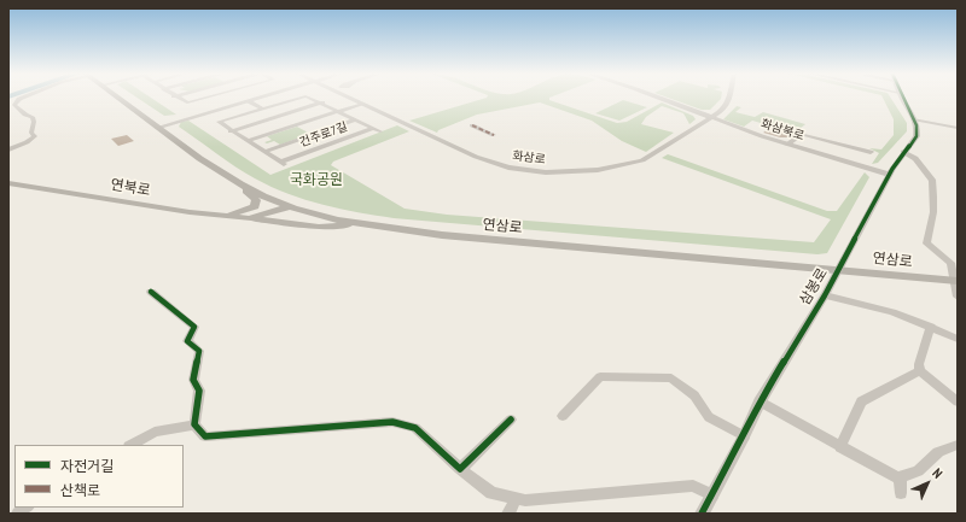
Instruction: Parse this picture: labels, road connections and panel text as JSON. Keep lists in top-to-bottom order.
{
  "streets": {
    "main road": ["연북로", "연삼로"],
    "street": [
      "화삼북로",
      "건주로7길",
      "화삼로",
      "삼봉로"
    ]
  },
  "crossings": [
    ["화삼북로", "화삼로"],
    ["화삼북로", "삼봉로"],
    ["연북로", "연삼로"],
    ["연삼로", "삼봉로"]
  ],
  "parks": ["국화공원"],
  "legend": ["자전거길", "산책로"],
  "north": "top right"
}
